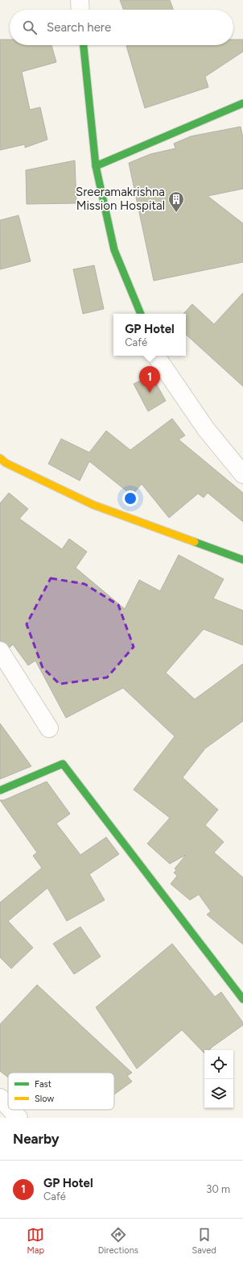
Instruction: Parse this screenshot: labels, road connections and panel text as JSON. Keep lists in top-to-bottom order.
{
  "places": {
    "building": ["Sreeramakrishna Mission Hospital"]
  },
  "legend": ["Fast", "Slow"],
  "page": {
    "search": "Search here",
    "popup": ["GP Hotel", "Café"],
    "pins": "1",
    "heading": "Nearby",
    "list": [
      {
        "mark": "1",
        "name": "GP Hotel",
        "note": "Café",
        "value": "30 m"
      }
    ],
    "nav": ["Map", "Directions", "Saved"]
  }
}
